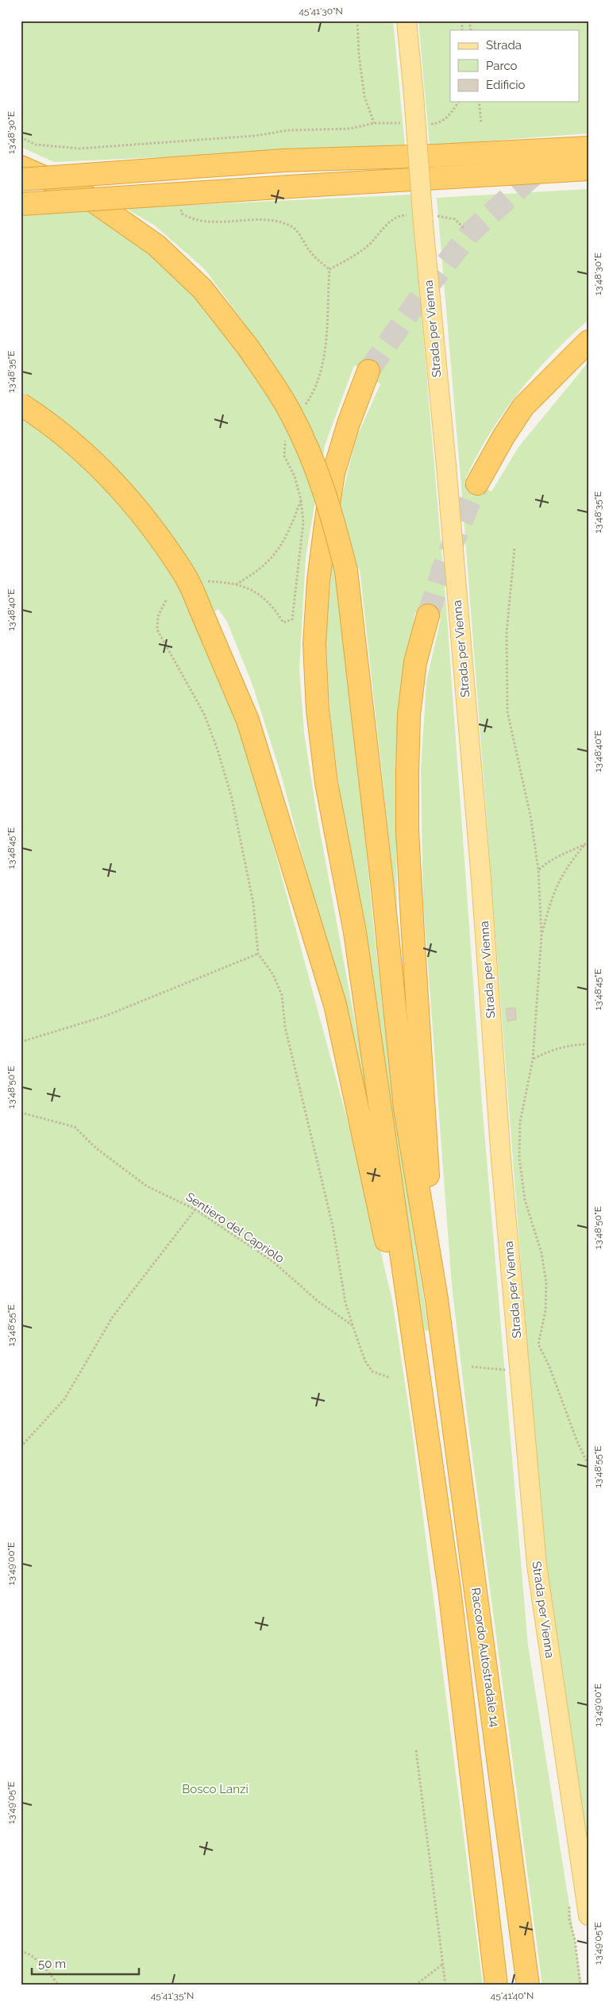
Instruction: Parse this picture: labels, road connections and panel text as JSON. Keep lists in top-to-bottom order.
{
  "streets": {
    "highway": ["Raccordo Autostradale 14"],
    "main road": ["Strada per Vienna"],
    "path": ["Sentiero del Capriolo"]
  },
  "parks": ["Bosco Lanzi"],
  "legend": ["Strada", "Parco", "Edificio"],
  "scale_bar": "50 m",
  "coordinates": [
    "45°41'30\"N",
    "13°48'30\"E",
    "13°48'35\"E",
    "13°48'40\"E",
    "13°48'45\"E",
    "13°48'50\"E",
    "13°48'55\"E",
    "13°49'00\"E",
    "13°49'05\"E",
    "45°41'35\"N",
    "45°41'40\"N"
  ]
}
